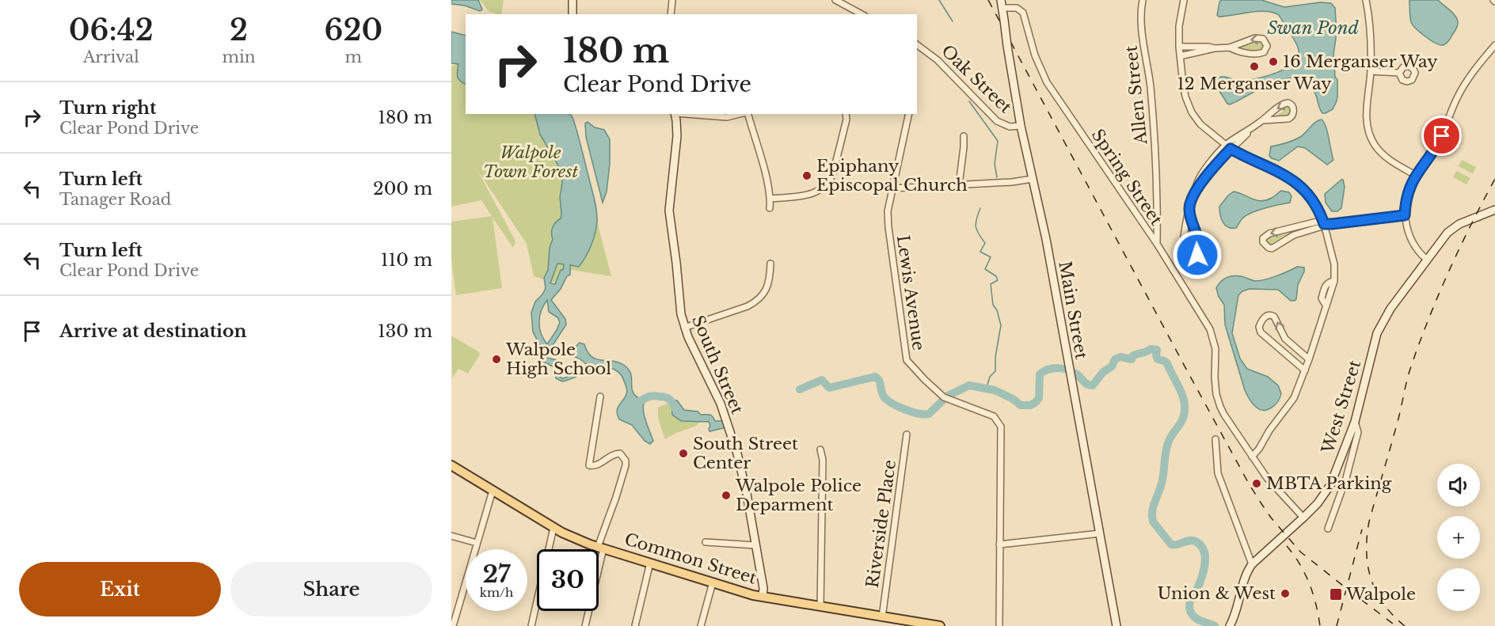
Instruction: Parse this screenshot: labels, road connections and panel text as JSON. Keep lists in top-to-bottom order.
{
  "streets": {
    "main road": ["Common Street"],
    "street": [
      "Oak Street",
      "Allen Street",
      "Spring Street",
      "Lewis Avenue",
      "Main Street",
      "South Street",
      "West Street",
      "Riverside Place"
    ]
  },
  "crossings": [
    ["Oak Street", "Main Street"],
    ["Allen Street", "Spring Street"],
    ["Spring Street", "Main Street"],
    ["Spring Street", "West Street"],
    ["South Street", "Common Street"],
    ["Riverside Place", "Common Street"]
  ],
  "water": ["Swan Pond"],
  "parks": ["Walpole Town Forest"],
  "places": {
    "other": [
      "16 Merganser Way",
      "12 Merganser Way",
      "Epiphany Episcopal Church",
      "Walpole High School",
      "South Street Center",
      "MBTA Parking",
      "Walpole Police Deparment",
      "Union & West"
    ],
    "transit": ["Walpole"]
  },
  "page": {
    "eta": [
      "06:42",
      "Arrival",
      "2",
      "min",
      "620",
      "m"
    ],
    "turn": ["180 m", "Clear Pond Drive"],
    "list": [
      {
        "name": "Turn right",
        "note": "Clear Pond Drive",
        "value": "180 m"
      },
      {
        "name": "Turn left",
        "note": "Tanager Road",
        "value": "200 m"
      },
      {
        "name": "Turn left",
        "note": "Clear Pond Drive",
        "value": "110 m"
      },
      {
        "name": "Arrive at destination",
        "value": "130 m"
      }
    ],
    "map_buttons": ["+", "−"],
    "speed": "27 km/h",
    "limit": "30",
    "buttons": ["Exit", "Share"]
  }
}
